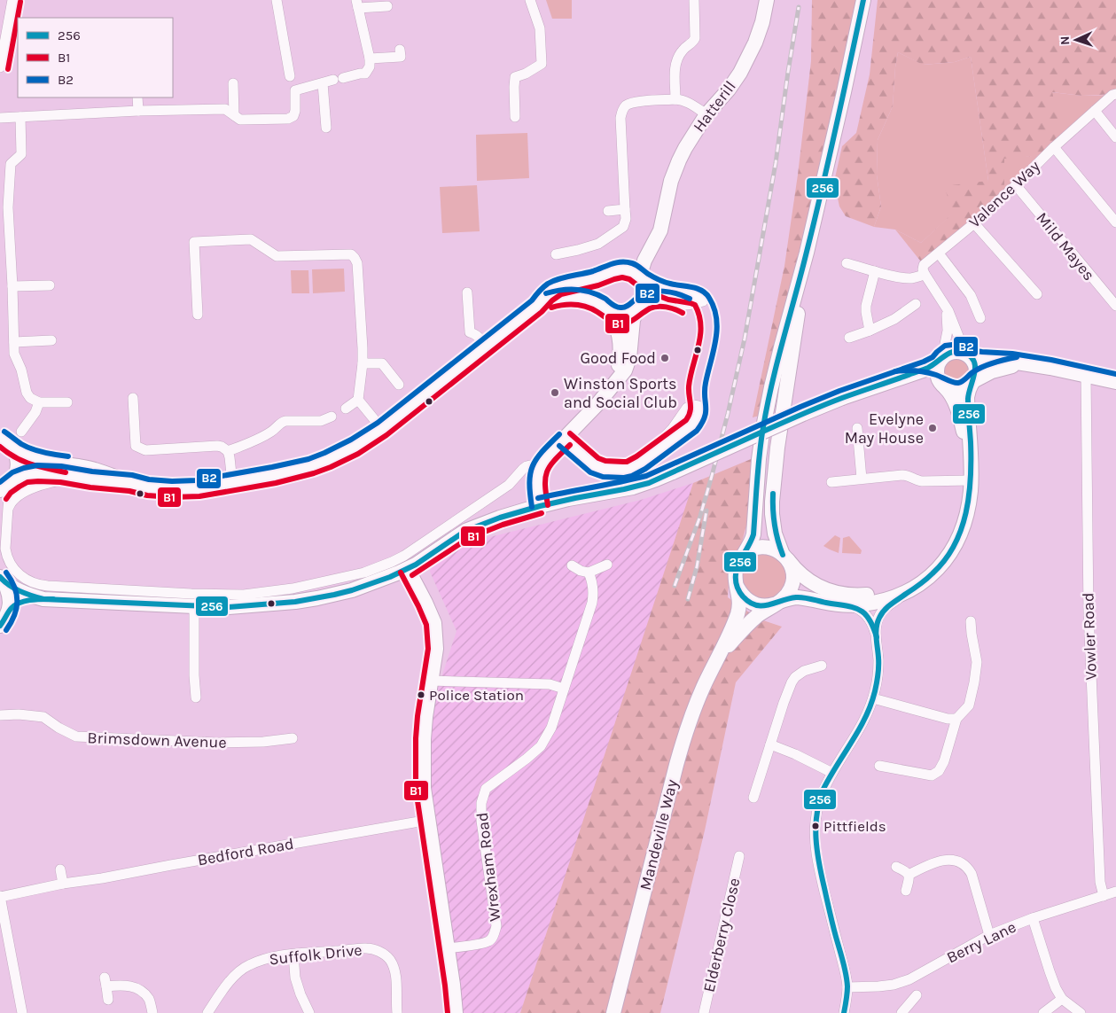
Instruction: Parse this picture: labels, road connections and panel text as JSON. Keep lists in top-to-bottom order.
{
  "streets": {
    "street": [
      "Hatterill",
      "Valence Way",
      "Mild Mayes",
      "Vowler Road",
      "Brimsdown Avenue",
      "Mandeville Way",
      "Bedford Road",
      "Wrexham Road",
      "Elderberry Close",
      "Berry Lane",
      "Suffolk Drive"
    ]
  },
  "crossings": [
    ["Valence Way", "Mild Mayes"],
    ["Vowler Road", "Berry Lane"]
  ],
  "places": [
    "Good Food",
    "Winston Sports and Social Club",
    "Evelyne May House",
    "Police Station",
    "Pittfields"
  ],
  "lines": ["transit line 256", "transit line B1", "transit line B2"],
  "legend": ["256", "B1", "B2"],
  "north": "left"
}
